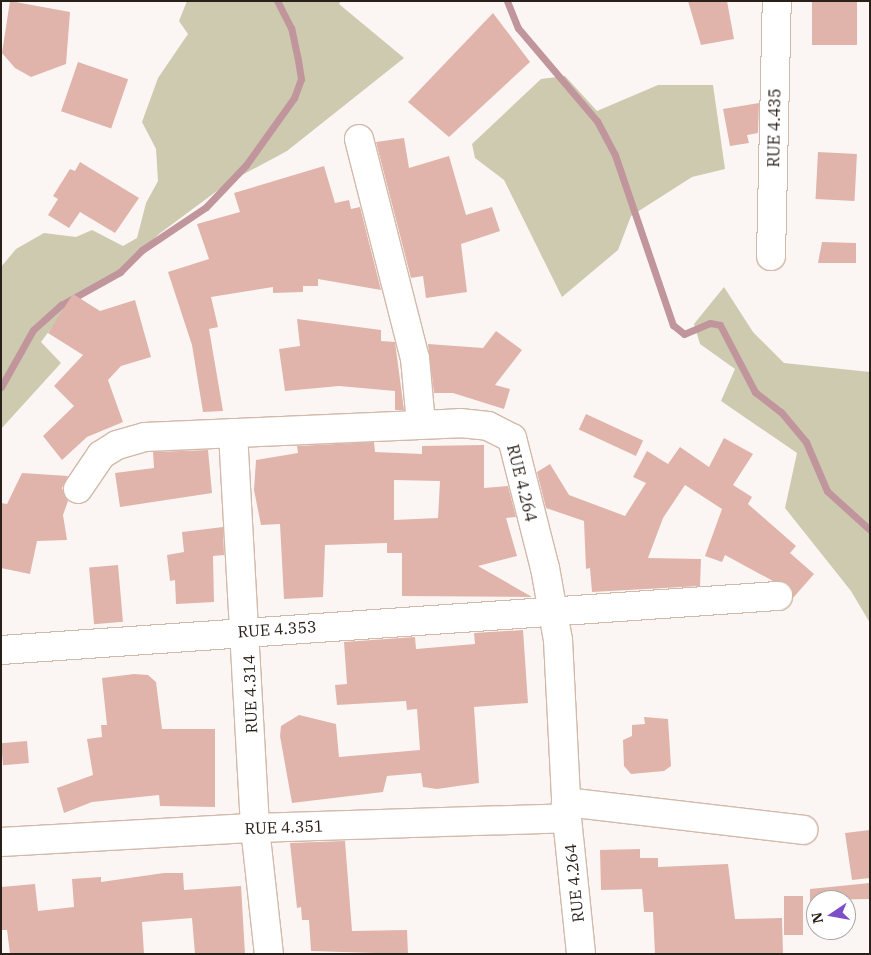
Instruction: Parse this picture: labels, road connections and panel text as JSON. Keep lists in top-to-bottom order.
{
  "streets": {
    "street": [
      "RUE 4.435",
      "RUE 4.264",
      "RUE 4.353",
      "RUE 4.314",
      "RUE 4.351"
    ]
  },
  "crossings": [
    ["RUE 4.264", "RUE 4.353"],
    ["RUE 4.264", "RUE 4.314"],
    ["RUE 4.264", "RUE 4.351"],
    ["RUE 4.353", "RUE 4.314"],
    ["RUE 4.314", "RUE 4.351"]
  ],
  "north": "left"
}
